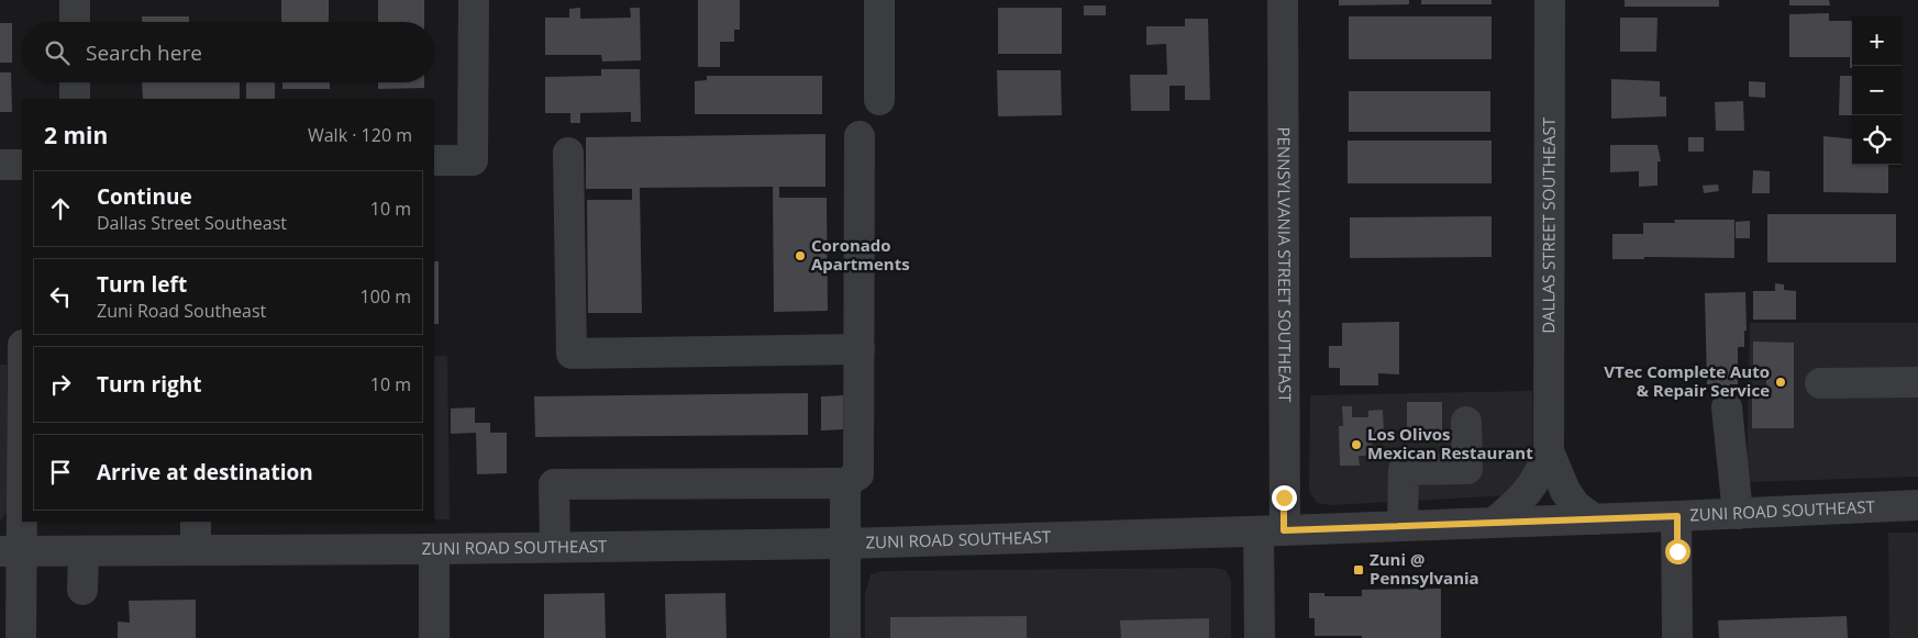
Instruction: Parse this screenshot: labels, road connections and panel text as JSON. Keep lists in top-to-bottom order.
{
  "streets": {
    "street": ["DALLAS STREET SOUTHEAST", "PENNSYLVANIA STREET SOUTHEAST", "ZUNI ROAD SOUTHEAST"]
  },
  "crossings": [
    ["DALLAS STREET SOUTHEAST", "ZUNI ROAD SOUTHEAST"],
    ["PENNSYLVANIA STREET SOUTHEAST", "ZUNI ROAD SOUTHEAST"]
  ],
  "places": {
    "other": ["Coronado Apartments", "VTec Complete Auto & Repair Service", "Los Olivos Mexican Restaurant"],
    "transit": ["Zuni @ Pennsylvania"]
  },
  "page": {
    "map_buttons": ["+", "−"],
    "search": "Search here",
    "heading": ["2 min", "Walk · 120 m"],
    "list": [
      ["Continue", "Dallas Street Southeast", "10 m"],
      ["Turn left", "Zuni Road Southeast", "100 m"],
      ["Turn right", "10 m"],
      "Arrive at destination"
    ]
  }
}
